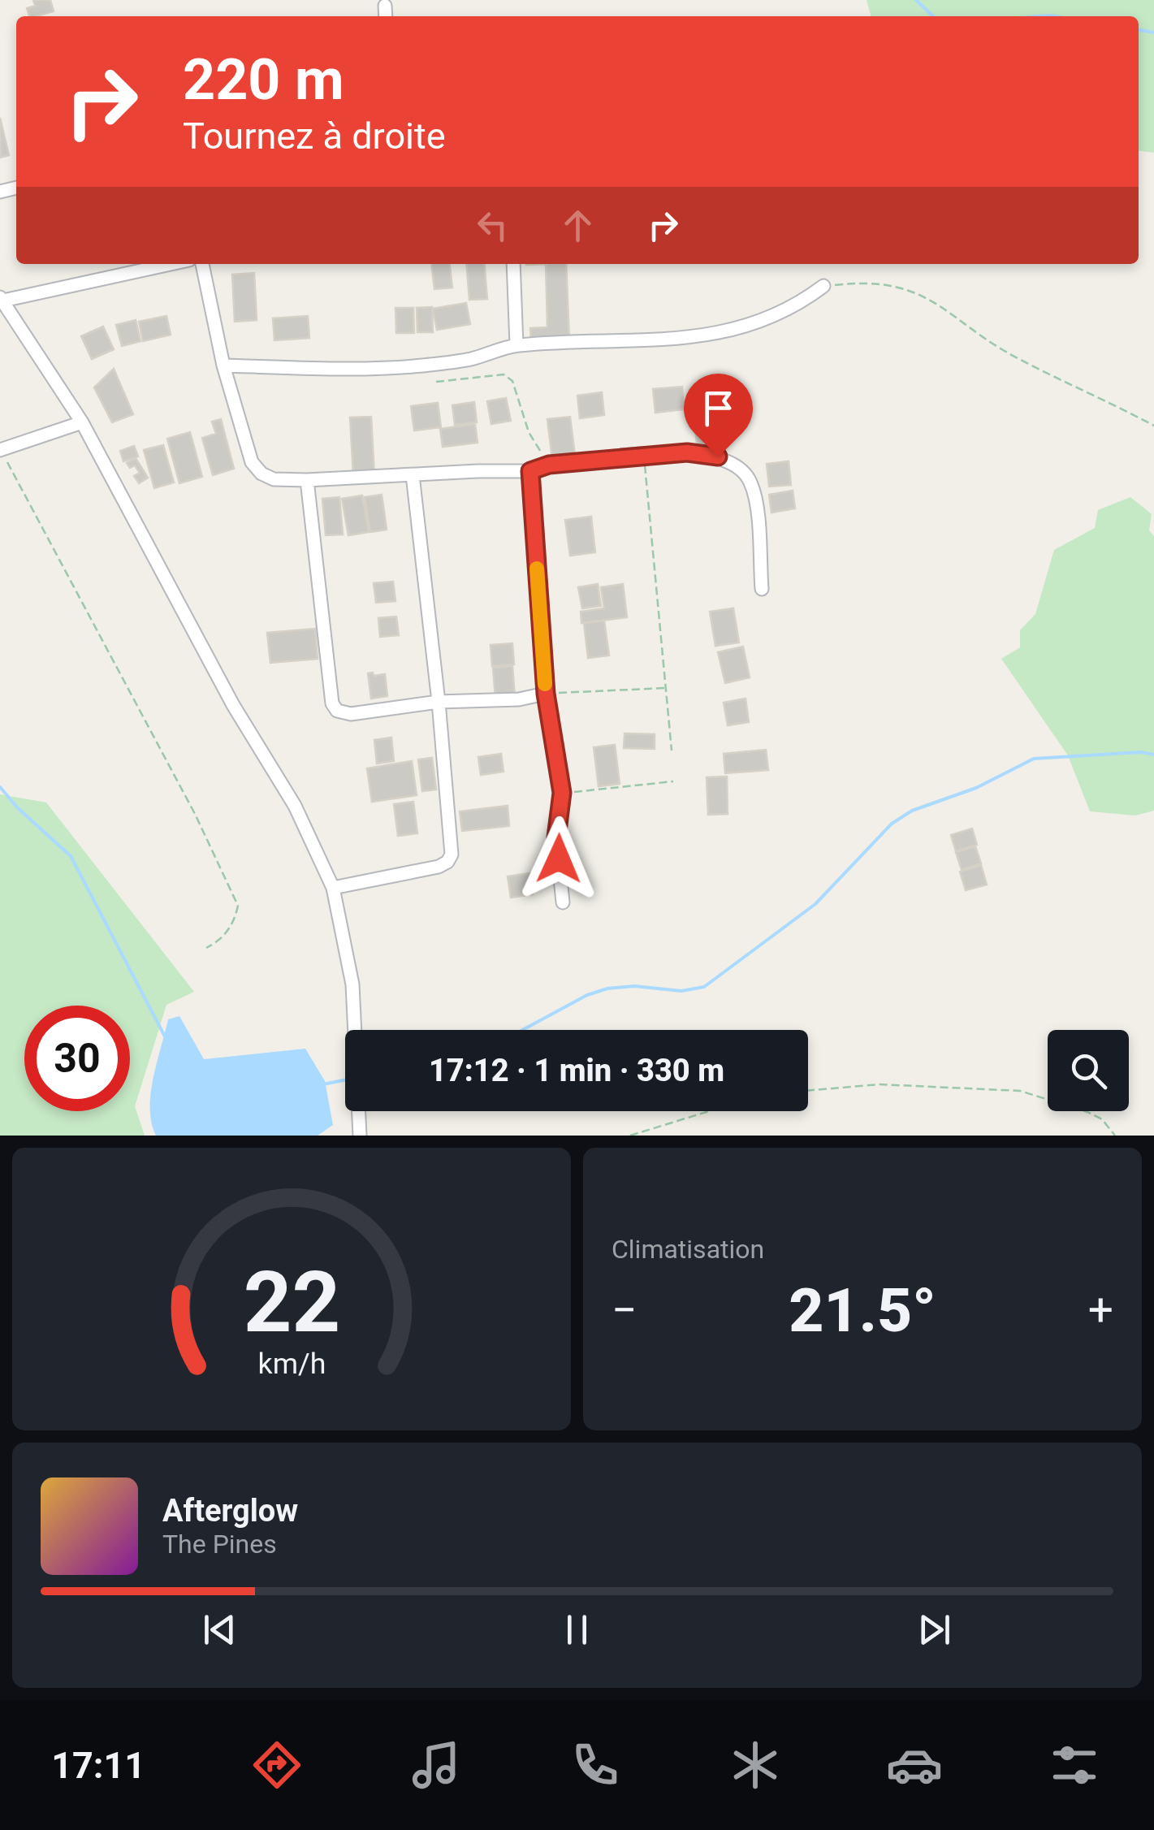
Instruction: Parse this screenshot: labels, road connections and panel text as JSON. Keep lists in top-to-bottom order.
{
  "page": {
    "turn": ["220 m", "Tournez à droite"],
    "limit": "30",
    "trip": "17:12 · 1 min · 330 m",
    "tile": "Climatisation",
    "heat": ["−", "21.5°", "+"],
    "song": ["Afterglow", "The Pines"],
    "tabs": "17:11",
    "gauge": ["22", "km/h"]
  }
}
